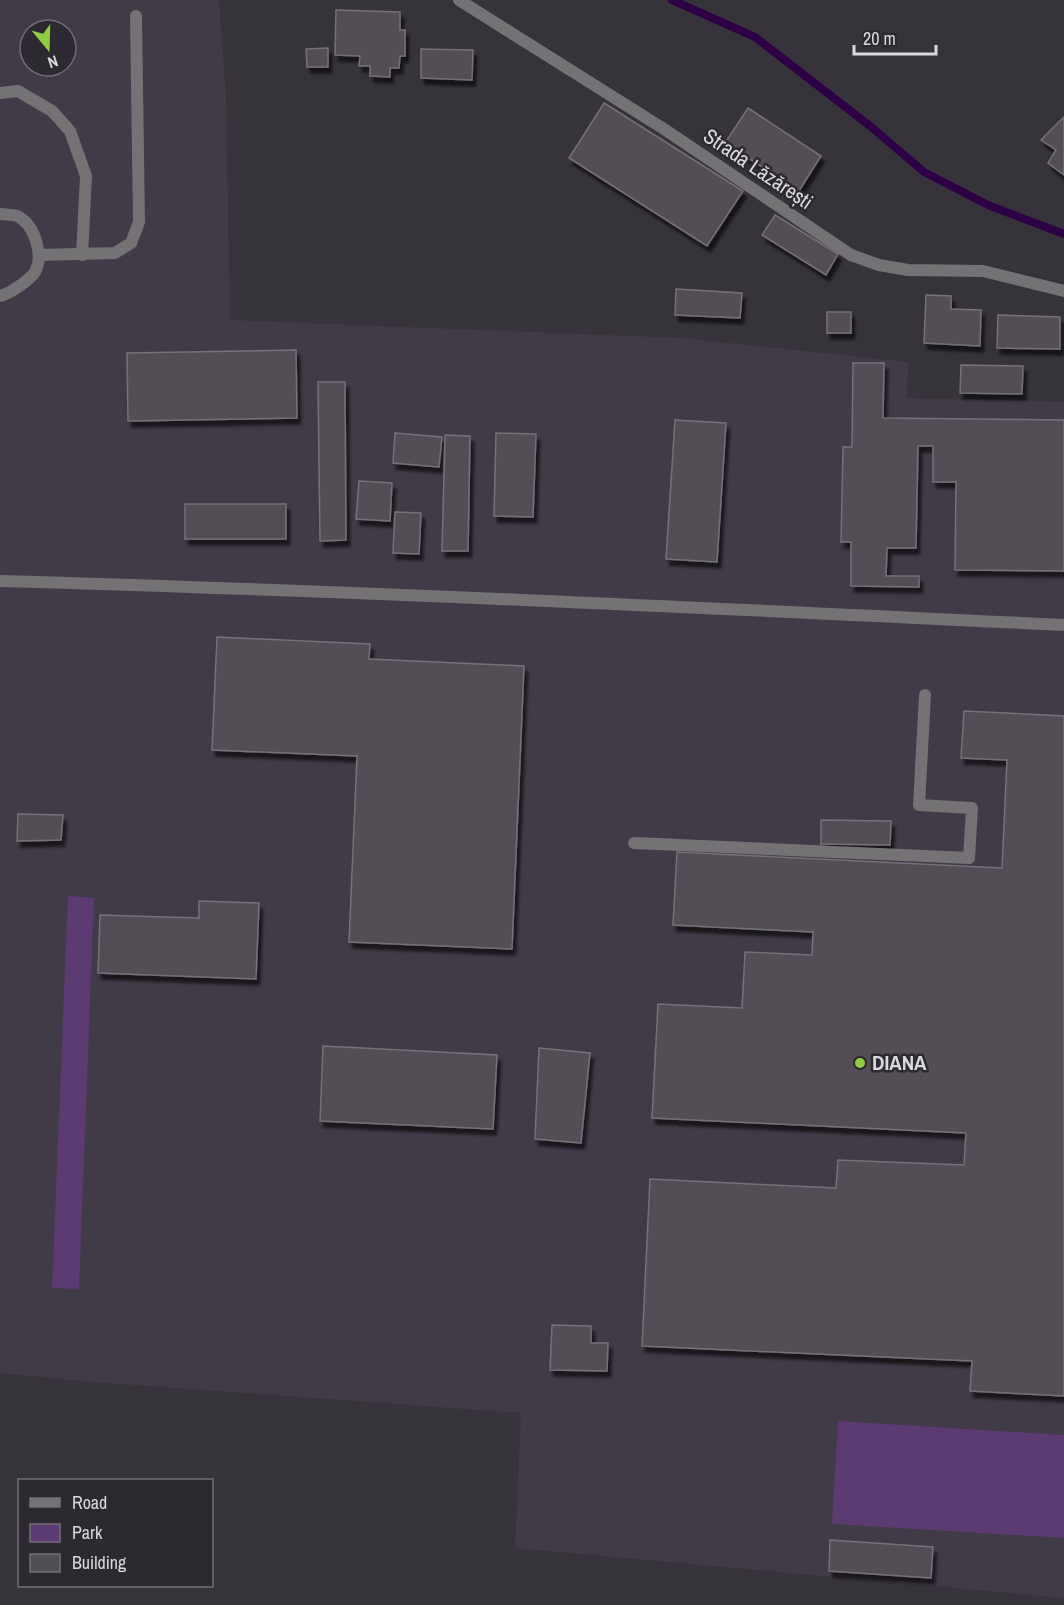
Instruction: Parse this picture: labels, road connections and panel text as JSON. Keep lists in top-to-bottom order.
{
  "streets": {
    "street": ["Strada Lăzărești"]
  },
  "places": ["DIANA"],
  "legend": ["Road", "Park", "Building"],
  "scale_bar": "20 m",
  "north": "bottom"
}
